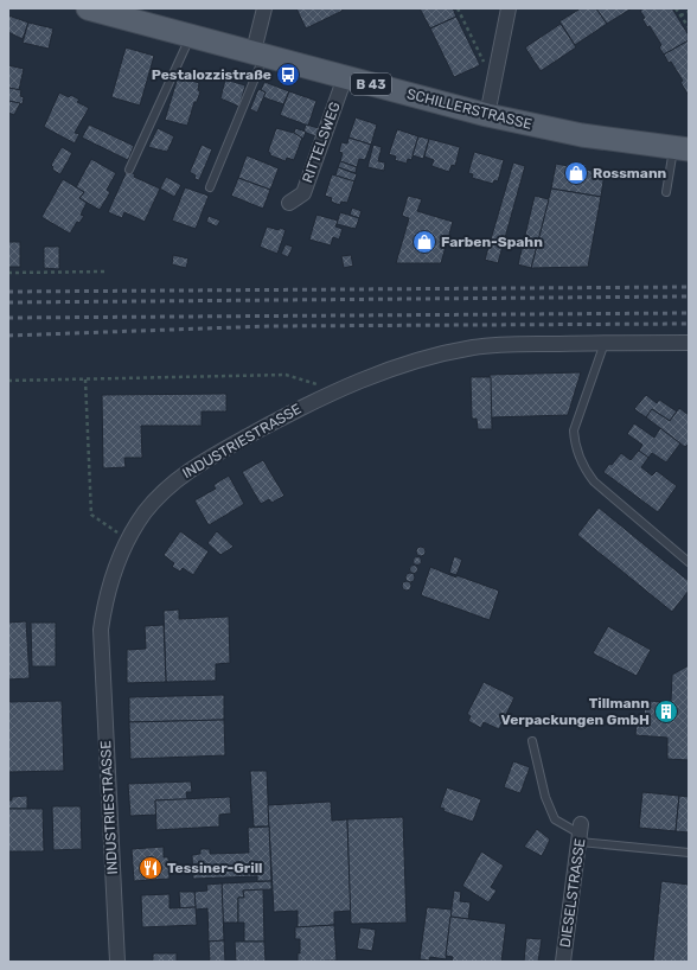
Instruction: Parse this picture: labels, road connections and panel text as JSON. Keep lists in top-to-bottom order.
{
  "streets": {
    "main road": ["B 43", "SCHILLERSTRASSE"],
    "street": ["RITTELSWEG", "INDUSTRIESTRASSE", "DIESELSTRASSE"]
  },
  "crossings": [
    ["SCHILLERSTRASSE", "RITTELSWEG"]
  ],
  "places": {
    "bus stop": ["Pestalozzistraße"],
    "shop": ["Rossmann", "Farben-Spahn"],
    "building": ["Tillmann Verpackungen GmbH"],
    "restaurant": ["Tessiner-Grill"]
  }
}
